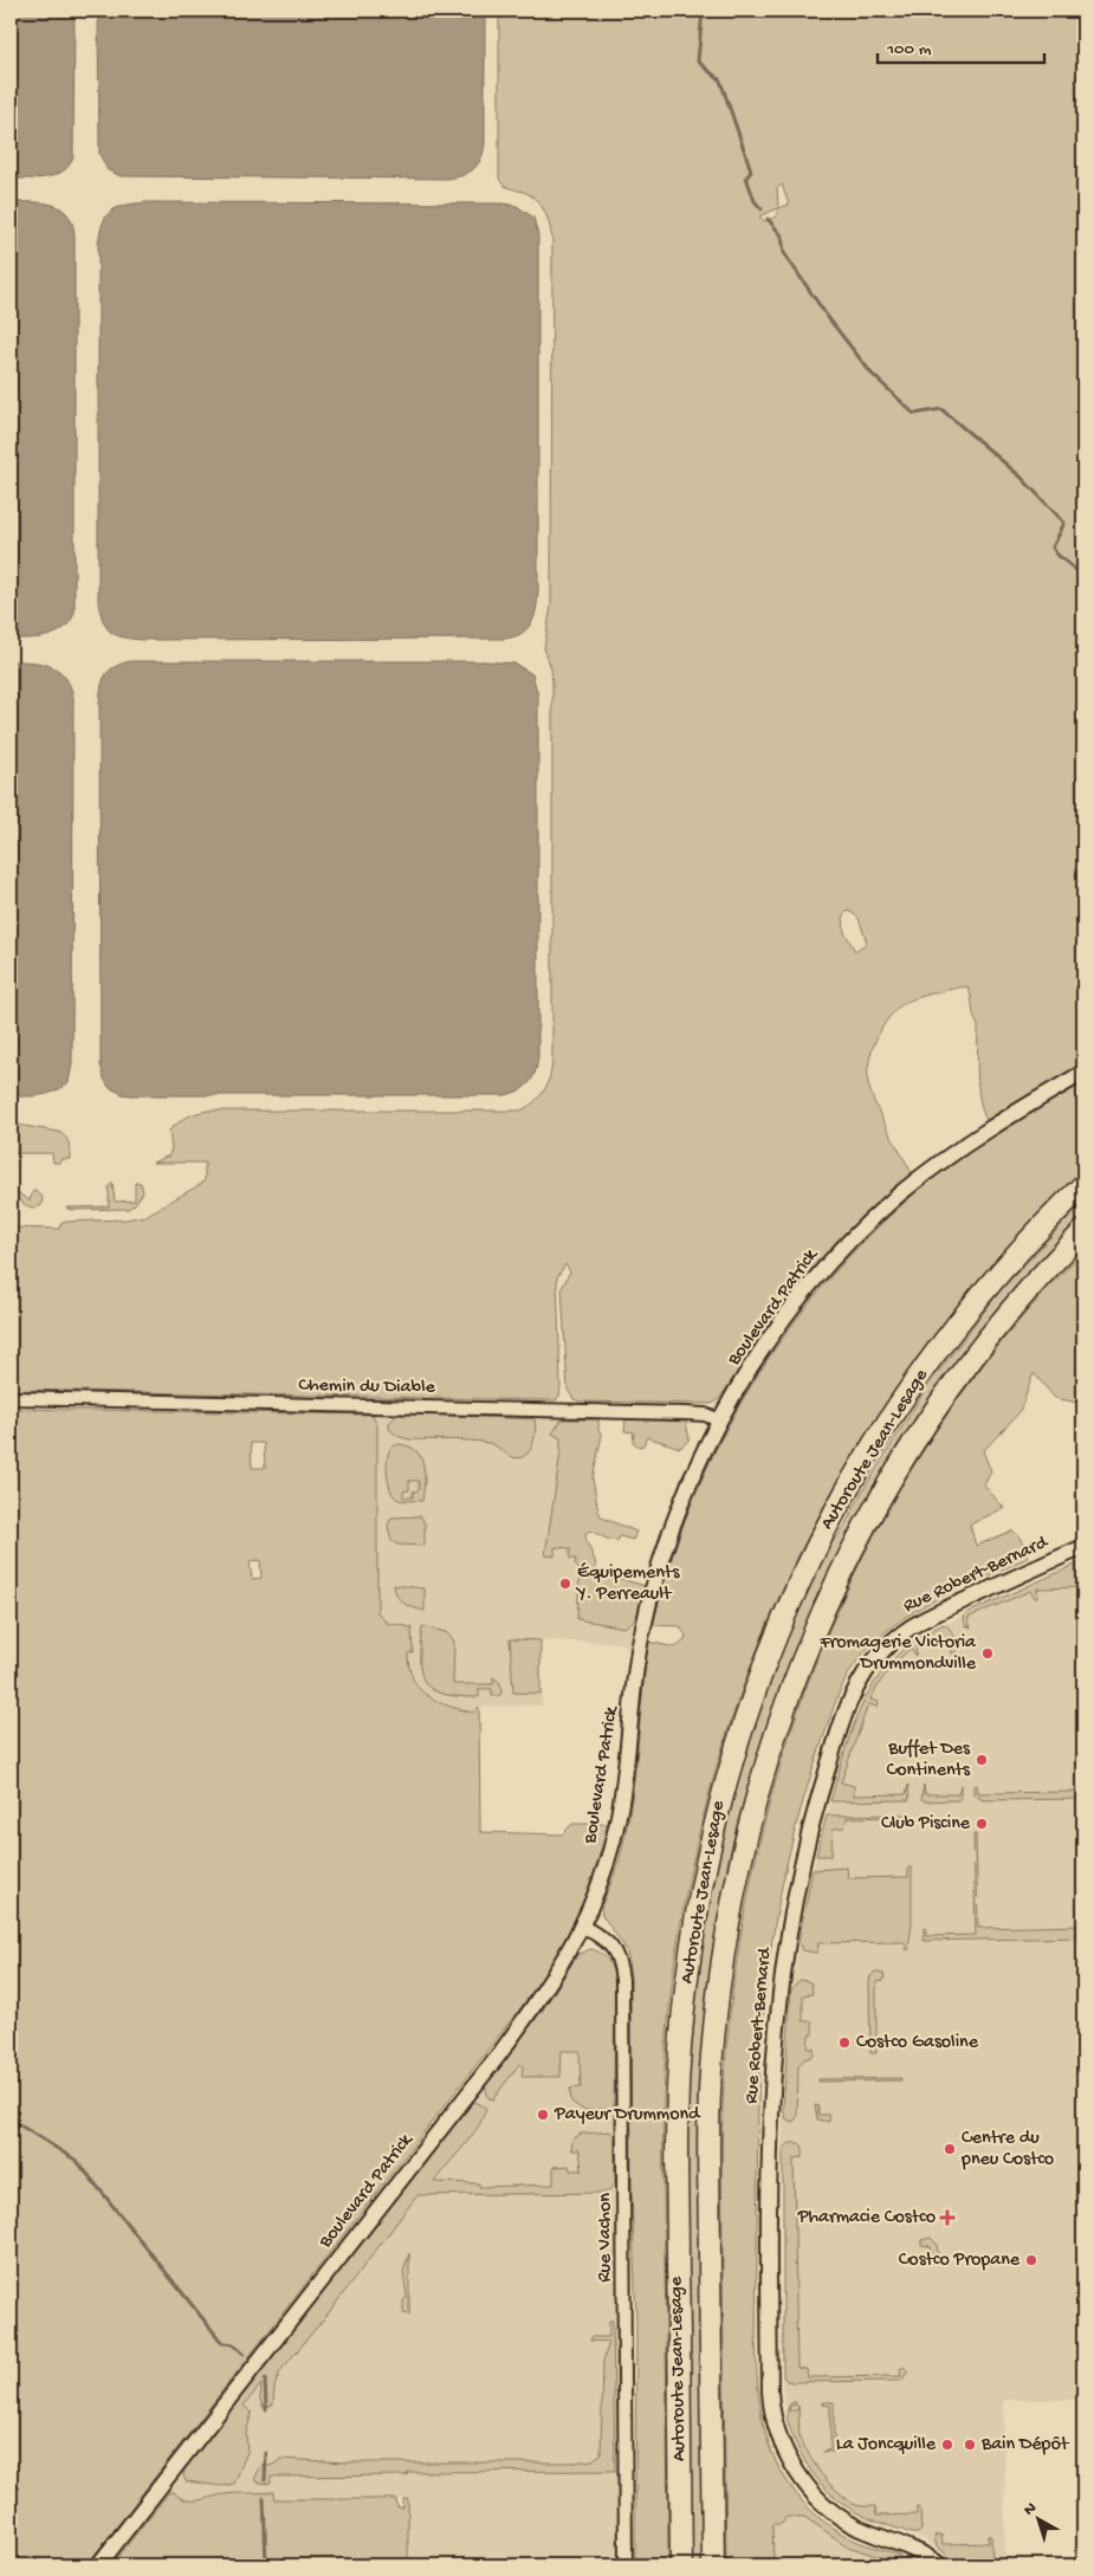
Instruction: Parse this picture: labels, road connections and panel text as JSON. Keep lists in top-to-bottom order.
{
  "streets": {
    "highway": ["Autoroute Jean-Lesage"],
    "street": [
      "Boulevard Patrick",
      "Chemin du Diable",
      "Rue Robert-Bernard",
      "Rue Vachon"
    ]
  },
  "crossings": [
    ["Boulevard Patrick", "Chemin du Diable"],
    ["Boulevard Patrick", "Rue Vachon"]
  ],
  "places": {
    "other": [
      "Équipements Y. Perreault",
      "Fromagerie Victoria Drummondville",
      "Buffet Des Continents",
      "Club Piscine",
      "Costco Gasoline",
      "Payeur Drummond",
      "Centre du pneu Costco",
      "Costco Propane",
      "La Joncquille",
      "Bain Dépôt"
    ],
    "health": ["Pharmacie Costco"]
  },
  "scale_bar": "100 m",
  "north": "top left"
}
